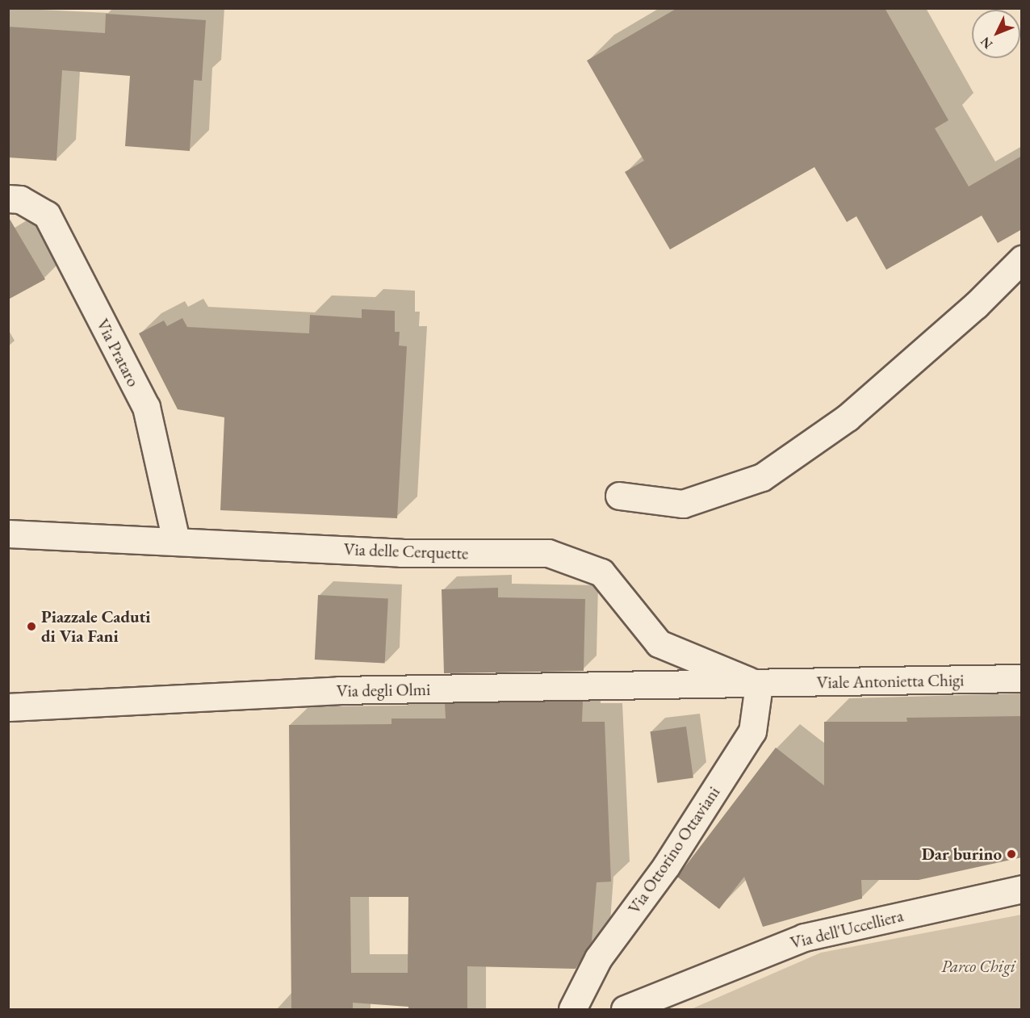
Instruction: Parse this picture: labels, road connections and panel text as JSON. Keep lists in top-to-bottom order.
{
  "streets": {
    "street": [
      "Via Prataro",
      "Via delle Cerquette",
      "Viale Antonietta Chigi",
      "Via degli Olmi",
      "Via Ottorino Ottaviani",
      "Via dell'Uccelliera"
    ]
  },
  "crossings": [
    ["Via Prataro", "Via delle Cerquette"],
    ["Via delle Cerquette", "Viale Antonietta Chigi"],
    ["Via delle Cerquette", "Via degli Olmi"],
    ["Via delle Cerquette", "Via Ottorino Ottaviani"],
    ["Viale Antonietta Chigi", "Via degli Olmi"],
    ["Viale Antonietta Chigi", "Via Ottorino Ottaviani"],
    ["Via degli Olmi", "Via Ottorino Ottaviani"]
  ],
  "parks": ["Parco Chigi"],
  "places": ["Piazzale Caduti di Via Fani", "Dar burino"],
  "north": "bottom left"
}
